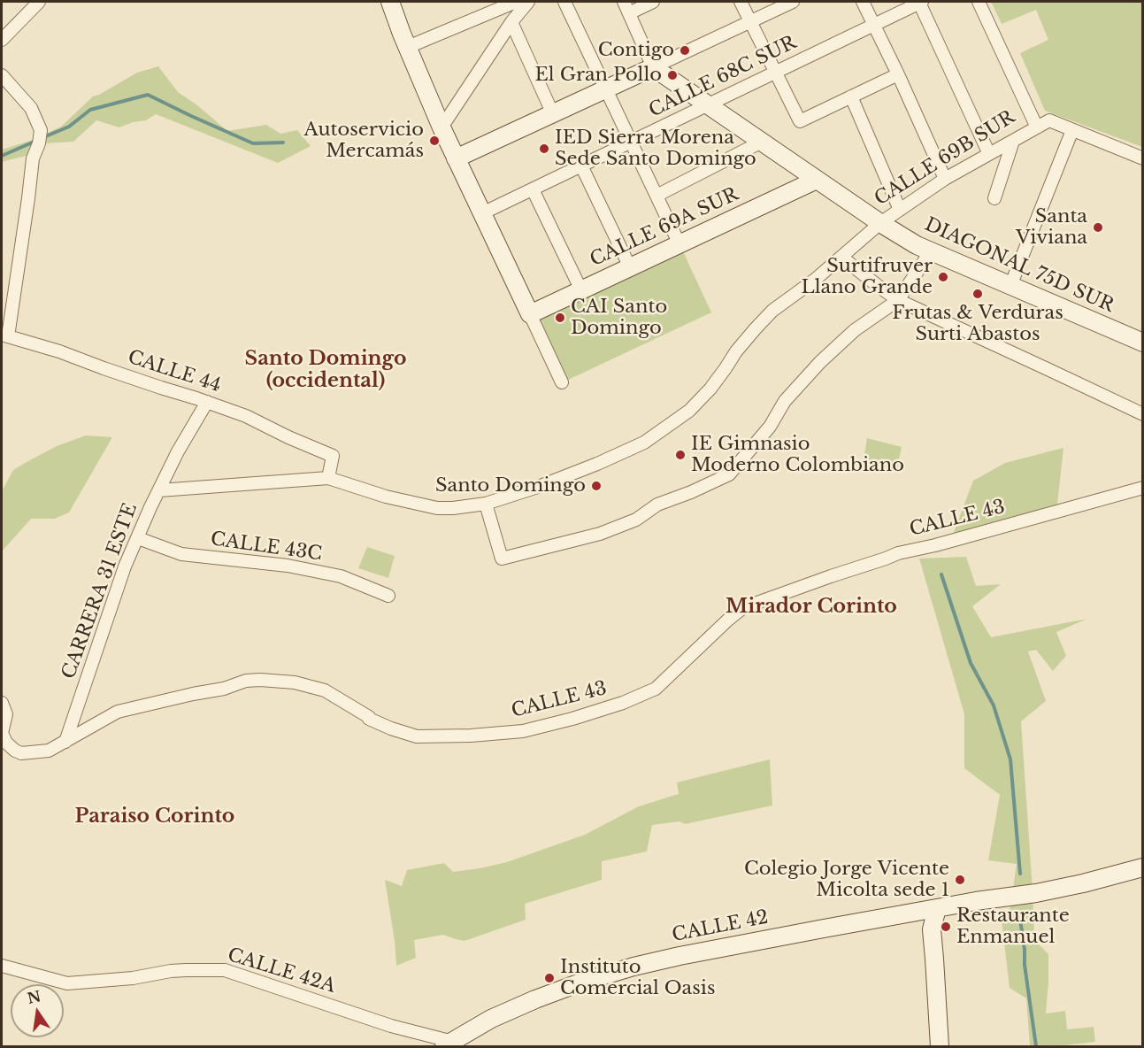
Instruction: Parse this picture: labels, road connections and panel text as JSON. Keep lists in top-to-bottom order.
{
  "streets": {
    "street": [
      "CALLE 68C SUR",
      "CALLE 69B SUR",
      "CALLE 69A SUR",
      "DIAGONAL 75D SUR",
      "CALLE 44",
      "CALLE 43",
      "CALLE 43C",
      "CARRERA 31 ESTE",
      "CALLE 42",
      "CALLE 42A"
    ]
  },
  "crossings": [
    ["CALLE 68C SUR", "DIAGONAL 75D SUR"],
    ["CALLE 69B SUR", "DIAGONAL 75D SUR"],
    ["CALLE 69B SUR", "CALLE 44"],
    ["CALLE 69A SUR", "DIAGONAL 75D SUR"],
    ["CALLE 44", "CARRERA 31 ESTE"],
    ["CALLE 43", "CARRERA 31 ESTE"],
    ["CALLE 43C", "CARRERA 31 ESTE"],
    ["CALLE 42", "CALLE 42A"]
  ],
  "districts": ["Santo Domingo (occidental)", "Mirador Corinto", "Paraiso Corinto"],
  "places": [
    "Contigo",
    "El Gran Pollo",
    "Autoservicio Mercamás",
    "IED Sierra Morena Sede Santo Domingo",
    "Santa Viviana",
    "Surtifruver Llano Grande",
    "Frutas & Verduras Surti Abastos",
    "CAI Santo Domingo",
    "IE Gimnasio Moderno Colombiano",
    "Santo Domingo",
    "Colegio Jorge Vicente Micolta sede 1",
    "Restaurante Enmanuel",
    "Instituto Comercial Oasis"
  ],
  "north": "top"
}
